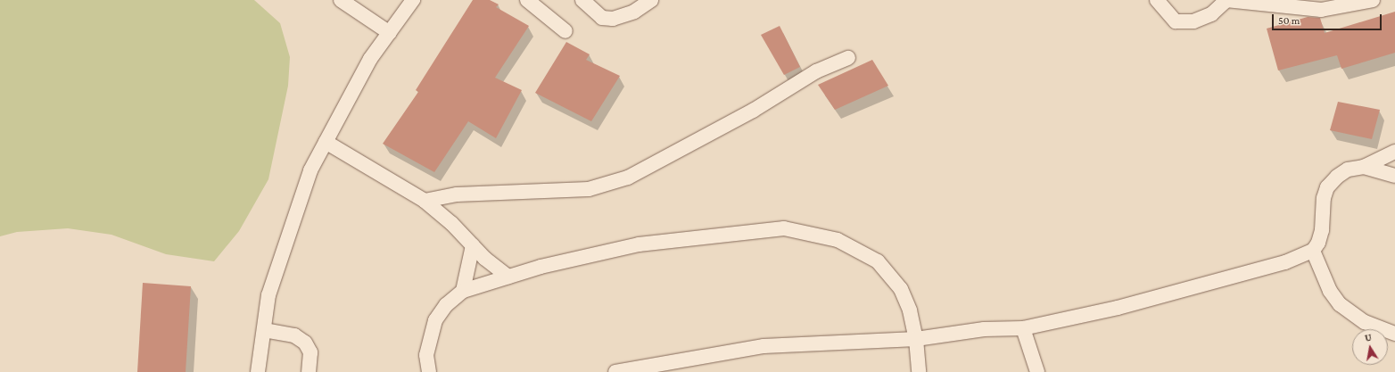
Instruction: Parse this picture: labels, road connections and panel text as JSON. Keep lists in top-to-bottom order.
{
  "scale_bar": "50 m",
  "north": "top"
}
